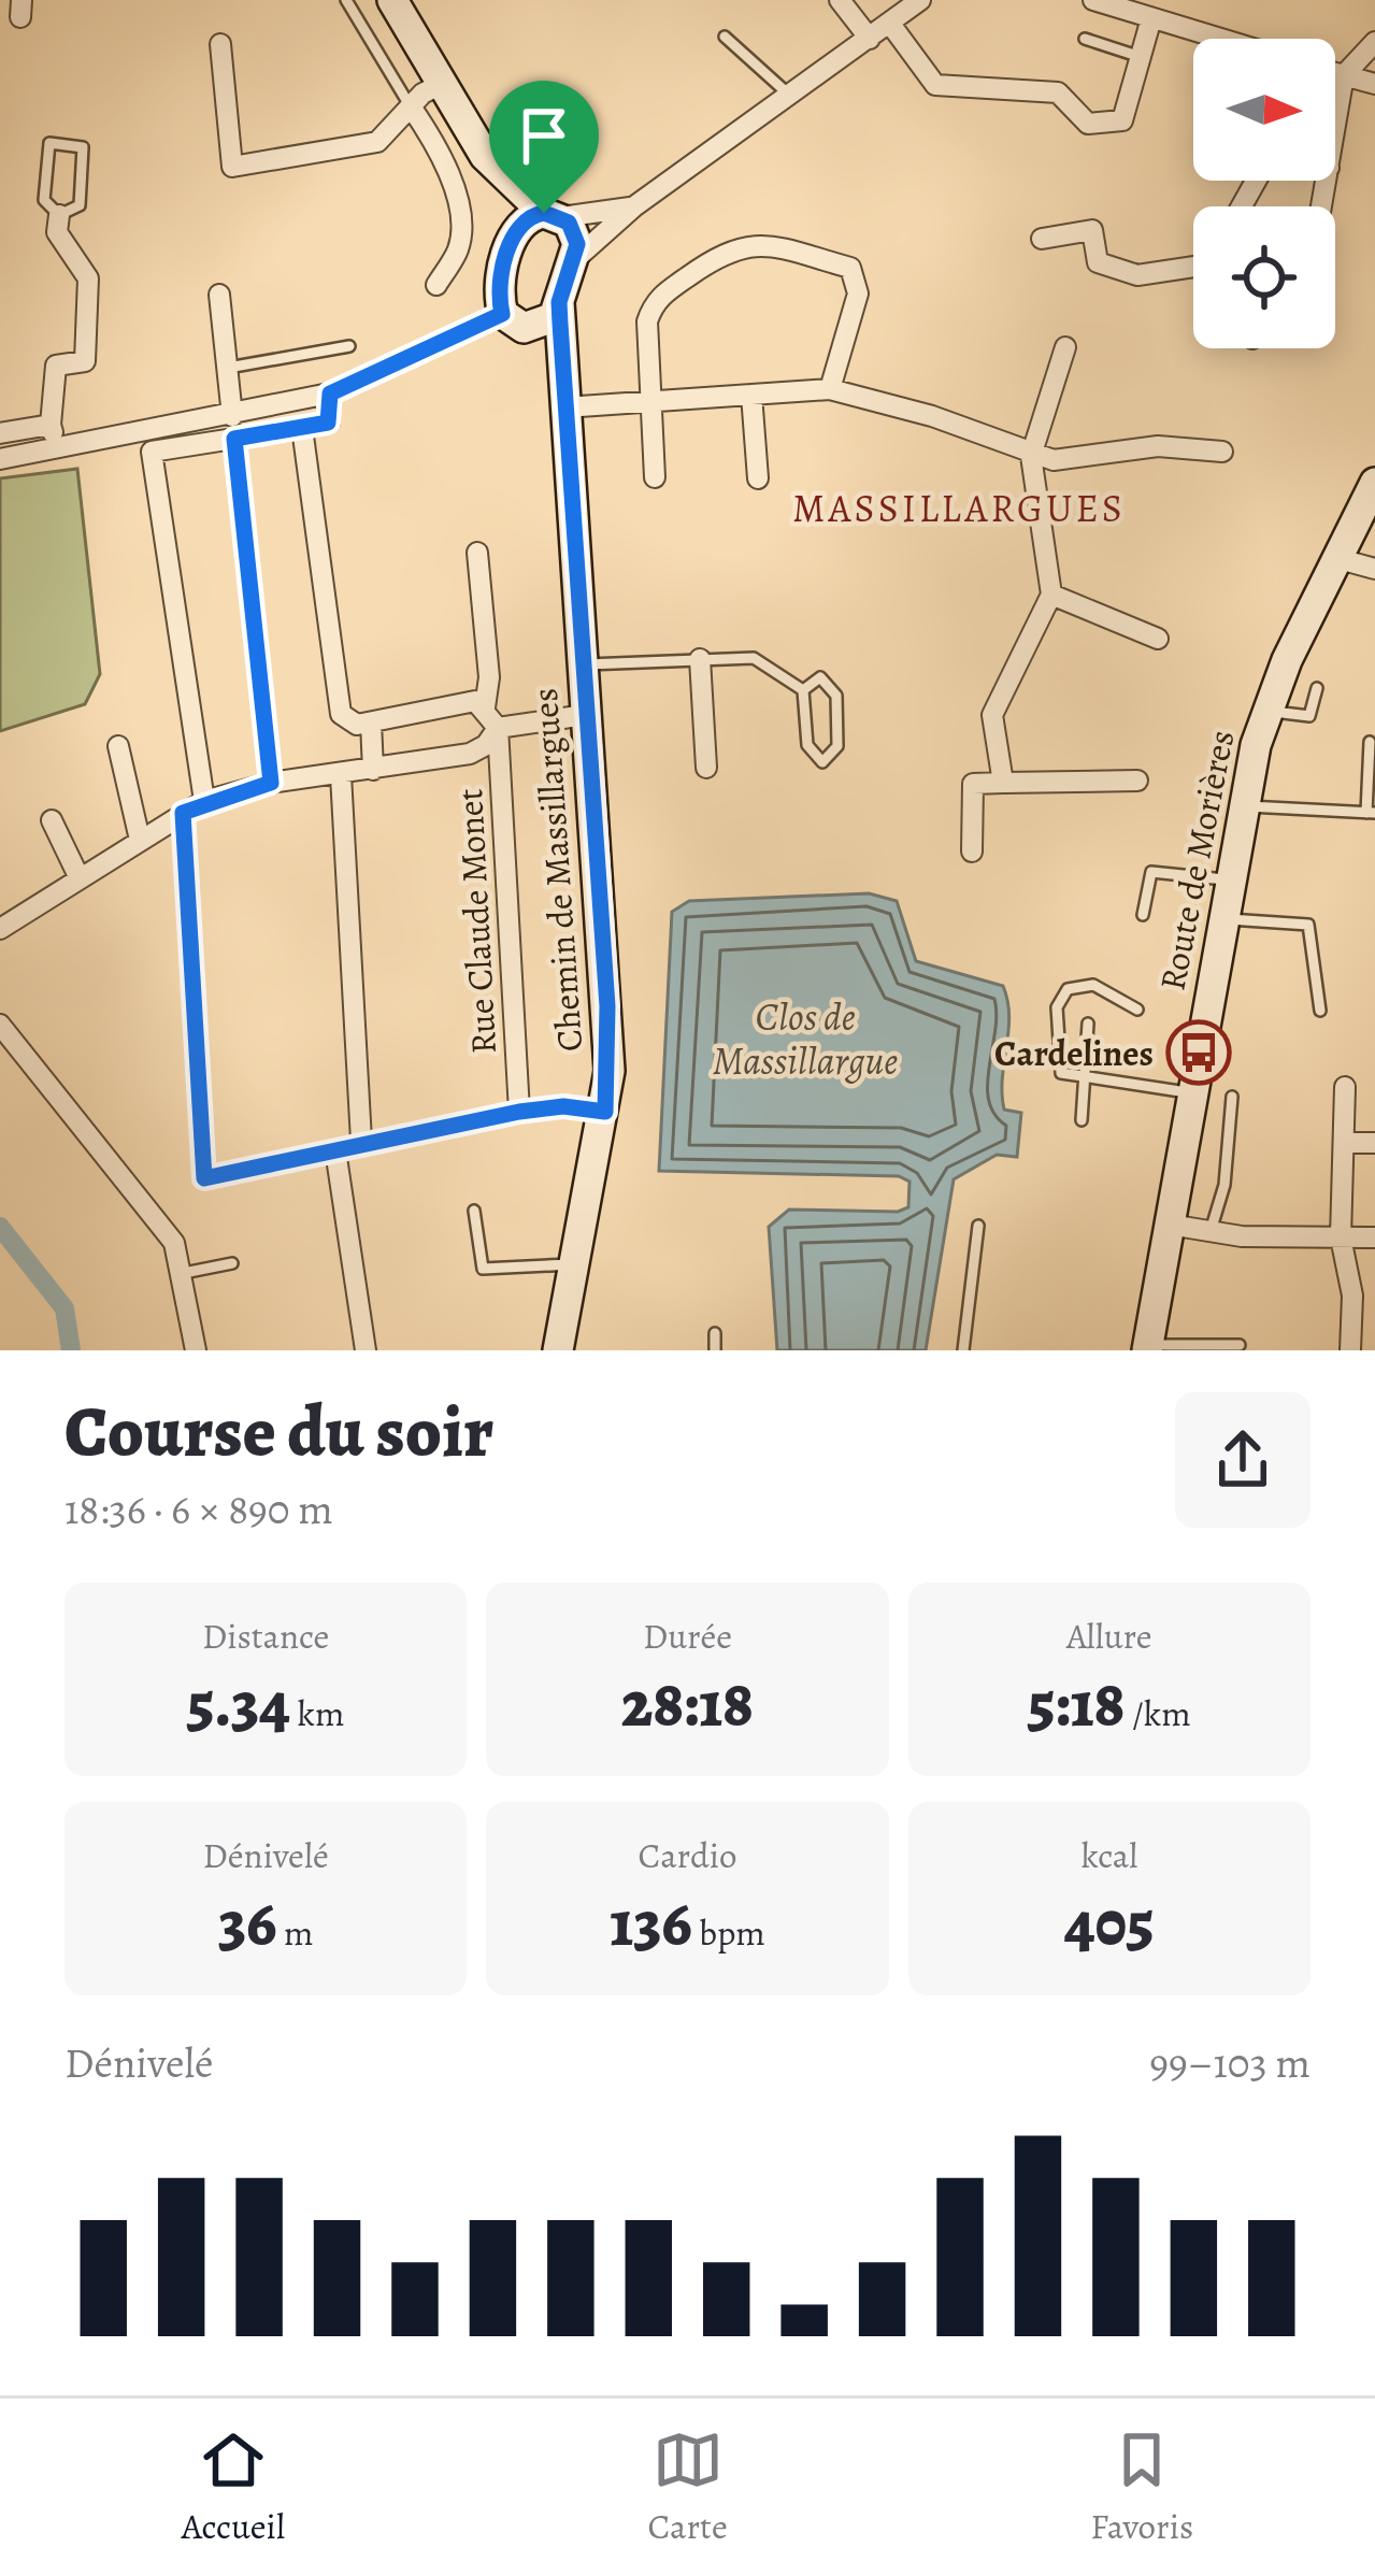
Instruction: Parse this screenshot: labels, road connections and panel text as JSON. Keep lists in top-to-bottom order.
{
  "streets": {
    "street": ["Route de Morières", "Chemin de Massillargues", "Rue Claude Monet"]
  },
  "districts": ["MASSILLARGUES"],
  "water": ["Clos de Massillargue"],
  "places": {
    "bus stop": ["Cardelines"]
  },
  "north": "right",
  "page": {
    "heading": ["Course du soir", "18:36 · 6 × 890 m"],
    "stats": [
      ["Distance", "5.34 km"],
      ["Durée", "28:18"],
      ["Allure", "5:18 /km"],
      ["Dénivelé", "36 m"],
      ["Cardio", "136 bpm"],
      ["kcal", "405"]
    ],
    "chart": ["Dénivelé", "99–103 m"],
    "tabs": ["Accueil", "Carte", "Favoris"]
  }
}
